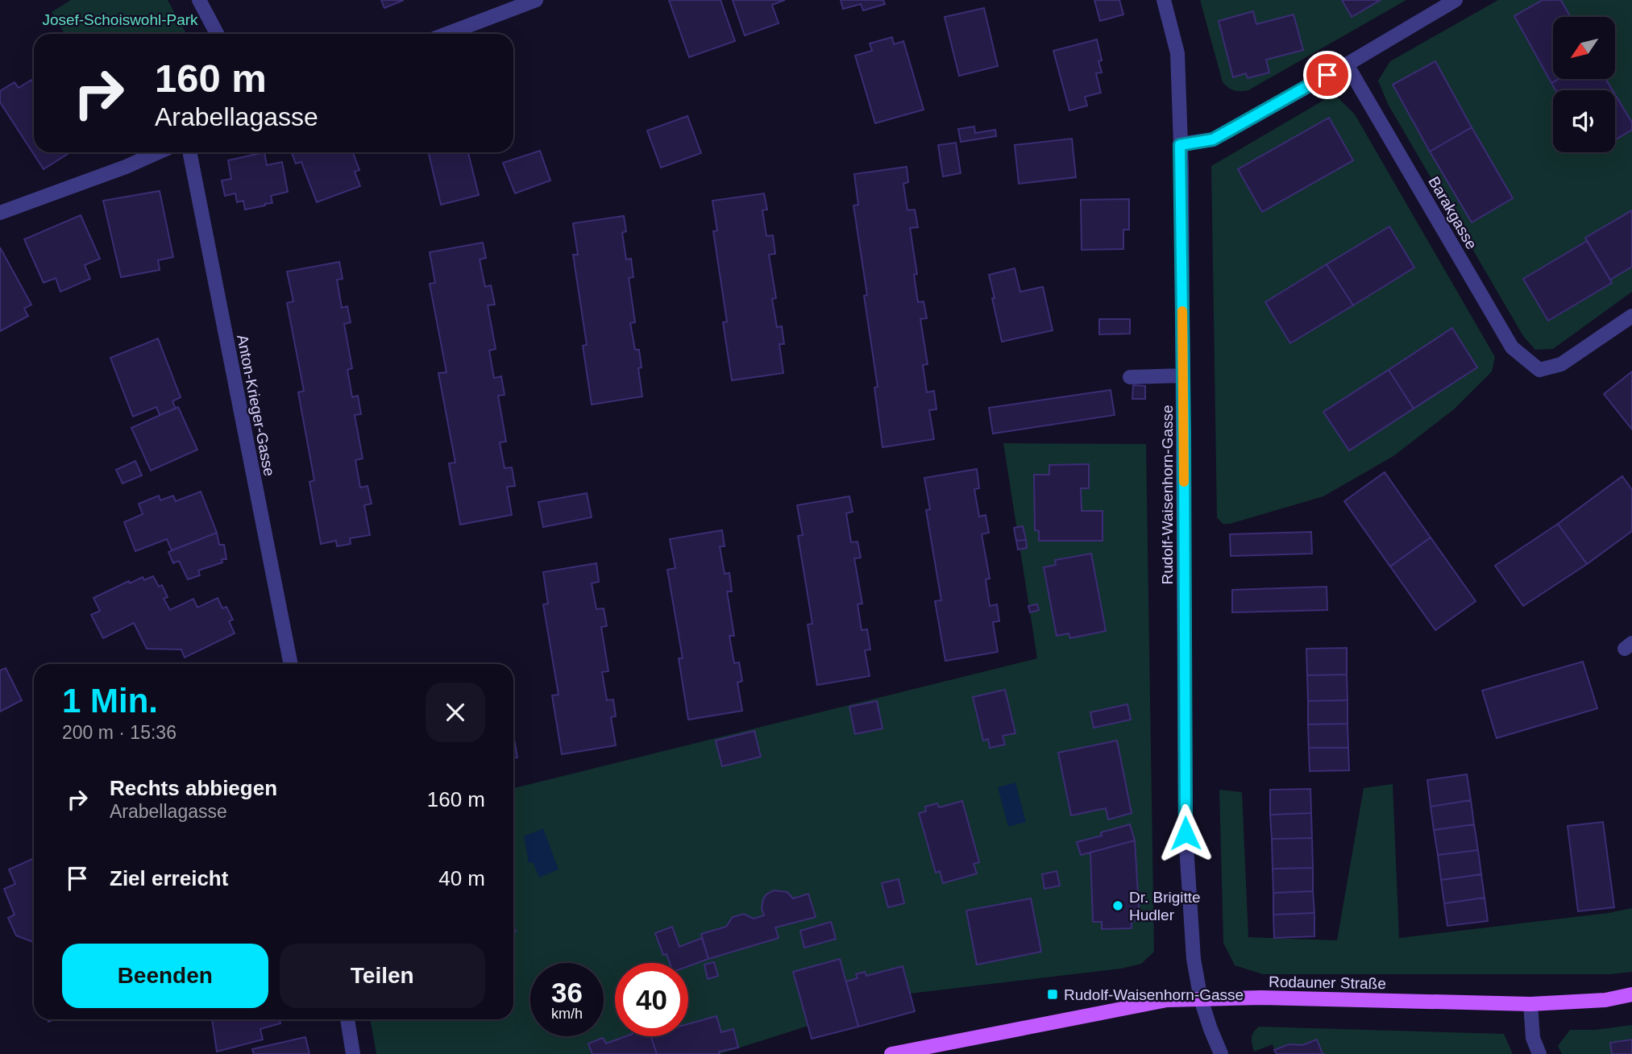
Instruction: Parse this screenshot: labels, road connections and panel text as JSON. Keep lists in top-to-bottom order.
{
  "streets": {
    "main road": ["Rodauner Straße"],
    "street": ["Barakgasse", "Anton-Krieger-Gasse", "Rudolf-Waisenhorn-Gasse"]
  },
  "crossings": [
    ["Rudolf-Waisenhorn-Gasse", "Rodauner Straße"]
  ],
  "parks": ["Josef-Schoiswohl-Park"],
  "places": {
    "other": ["Dr. Brigitte Hudler"],
    "transit": ["Rudolf-Waisenhorn-Gasse"]
  },
  "north": "bottom left",
  "page": {
    "turn": ["160 m", "Arabellagasse"],
    "heading": ["1 Min.", "200 m · 15:36"],
    "list": [
      {
        "name": "Rechts abbiegen",
        "note": "Arabellagasse",
        "value": "160 m"
      },
      {
        "name": "Ziel erreicht",
        "value": "40 m"
      }
    ],
    "buttons": ["Beenden", "Teilen"],
    "speed": "36 km/h",
    "limit": "40"
  }
}
